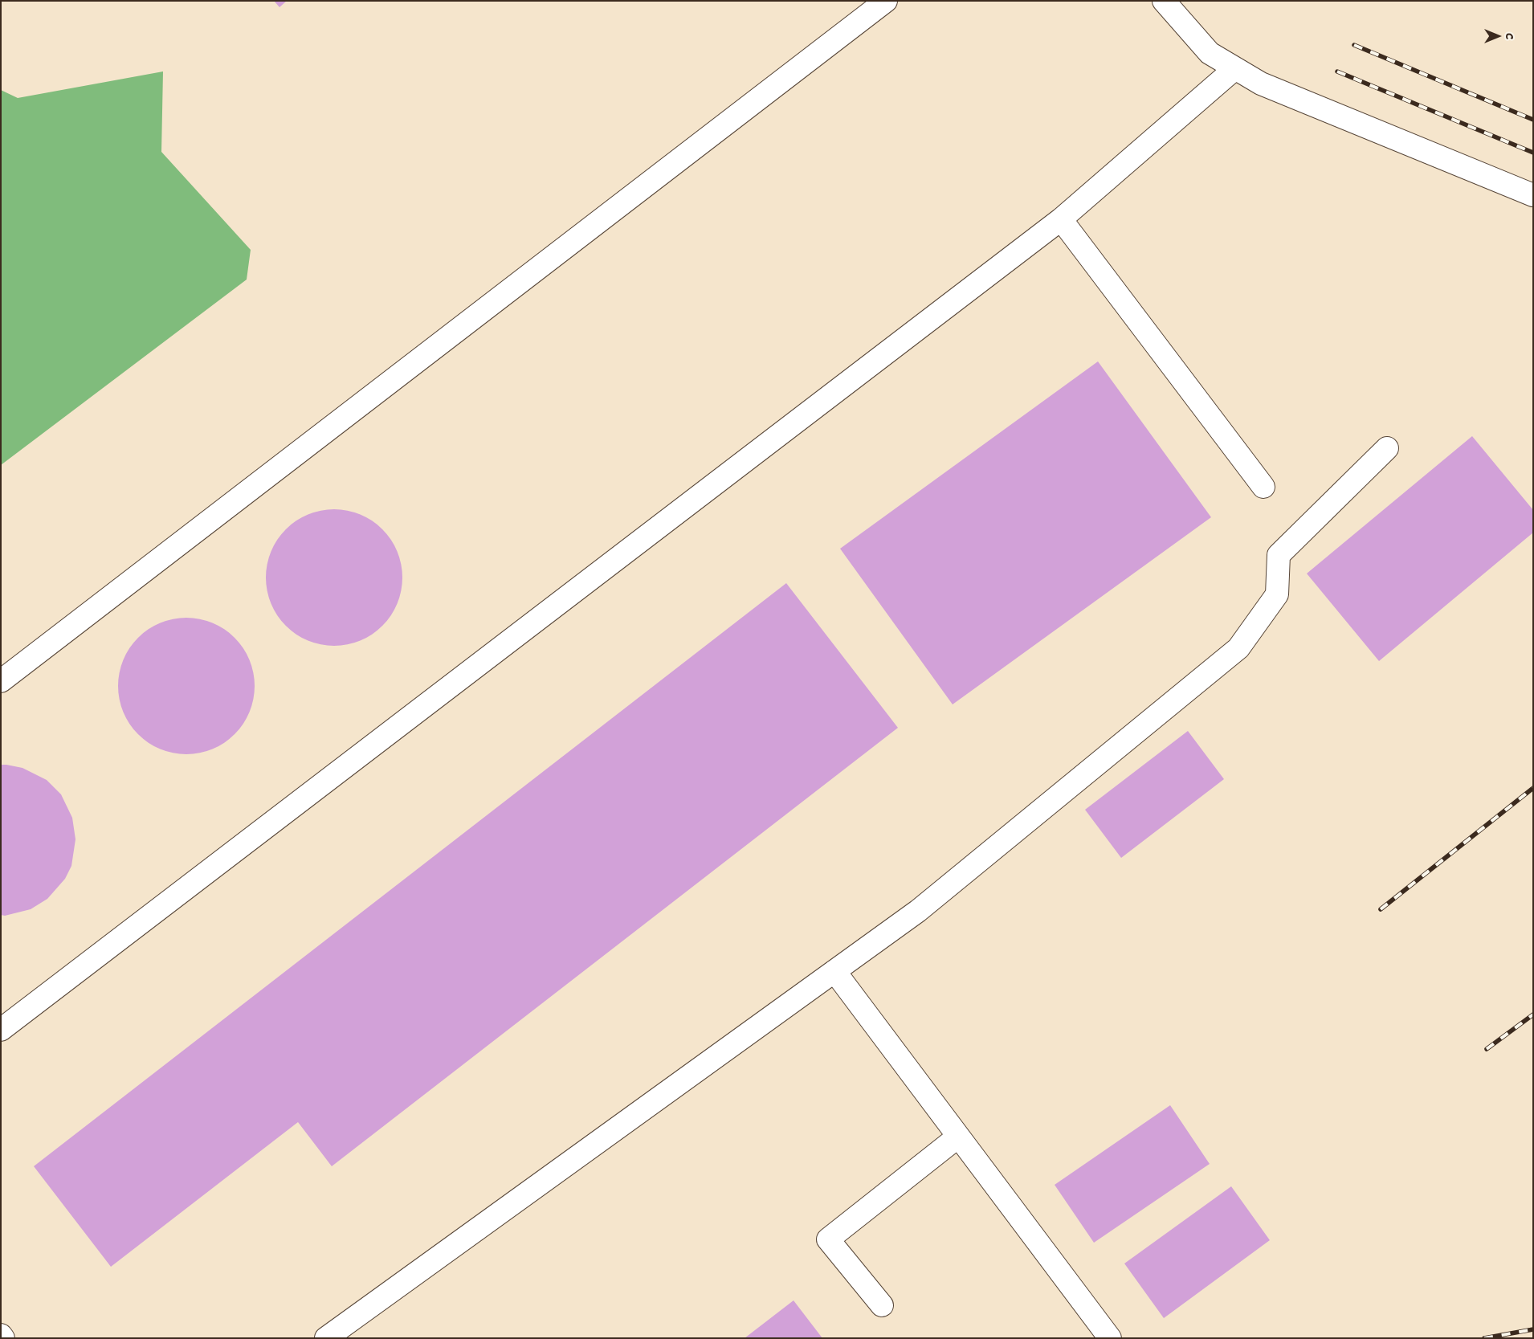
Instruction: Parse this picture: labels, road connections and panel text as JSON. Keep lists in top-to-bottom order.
{
  "north": "right"
}
